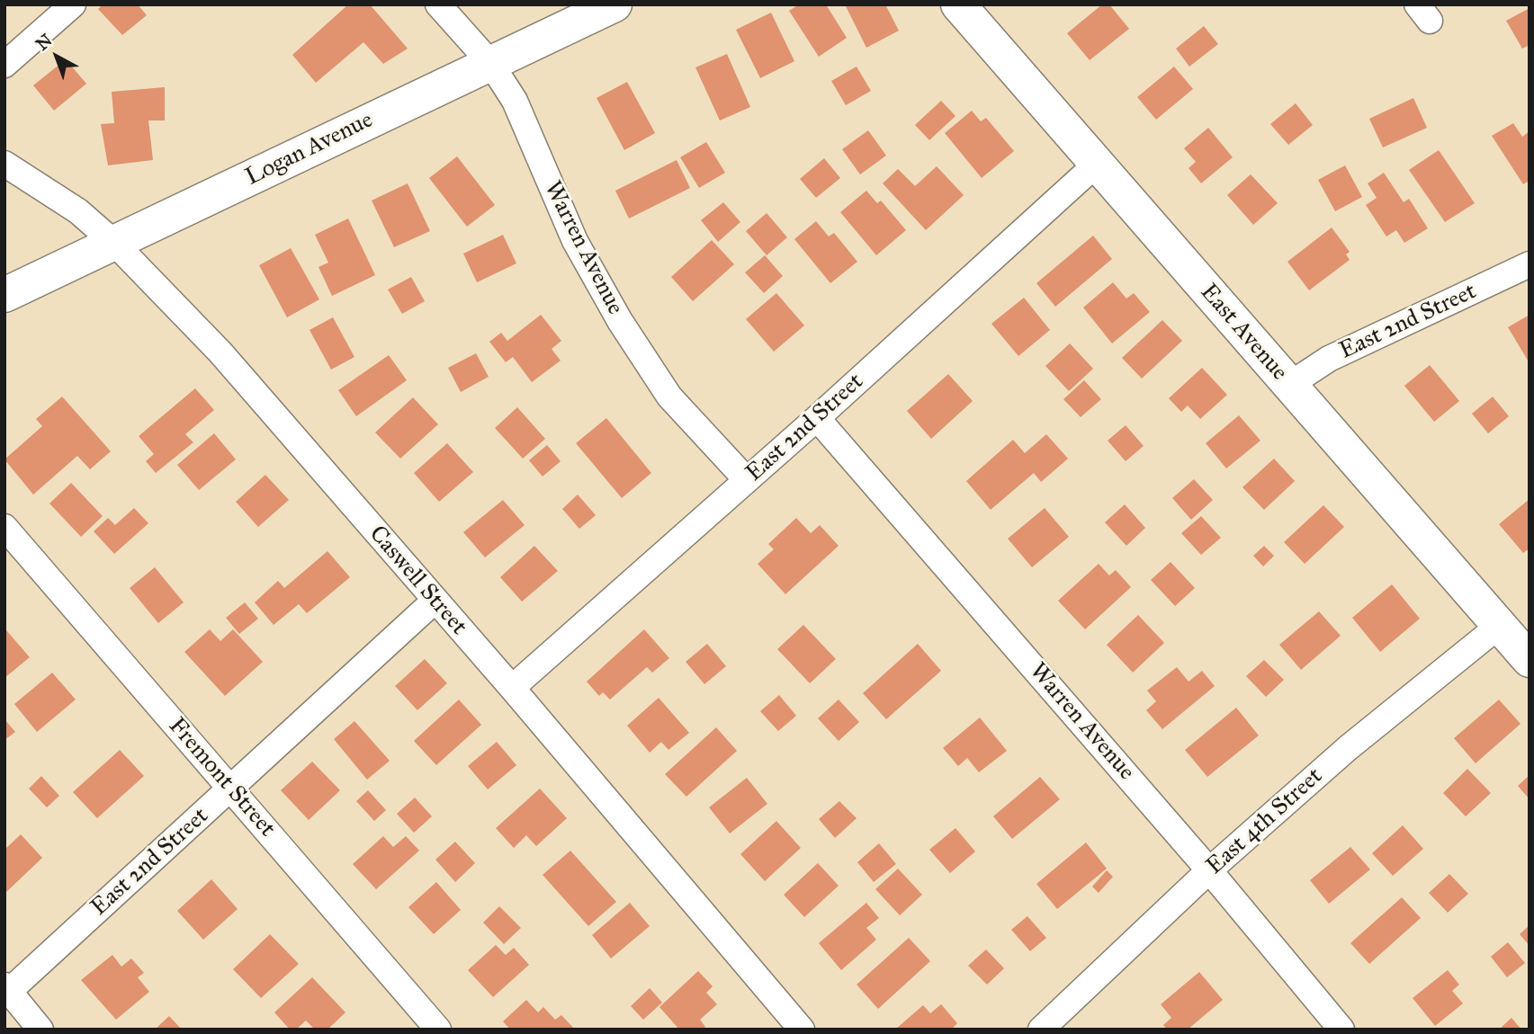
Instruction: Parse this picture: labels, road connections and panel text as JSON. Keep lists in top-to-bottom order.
{
  "streets": {
    "street": [
      "Logan Avenue",
      "Warren Avenue",
      "East 2nd Street",
      "East Avenue",
      "Caswell Street",
      "Fremont Street",
      "East 4th Street"
    ]
  },
  "crossings": [
    ["Logan Avenue", "Warren Avenue"],
    ["Logan Avenue", "Caswell Street"],
    ["Warren Avenue", "East 2nd Street"],
    ["Warren Avenue", "East 4th Street"],
    ["East 2nd Street", "East Avenue"],
    ["East 2nd Street", "Caswell Street"],
    ["East 2nd Street", "Fremont Street"],
    ["East Avenue", "East 4th Street"]
  ],
  "north": "top left"
}
